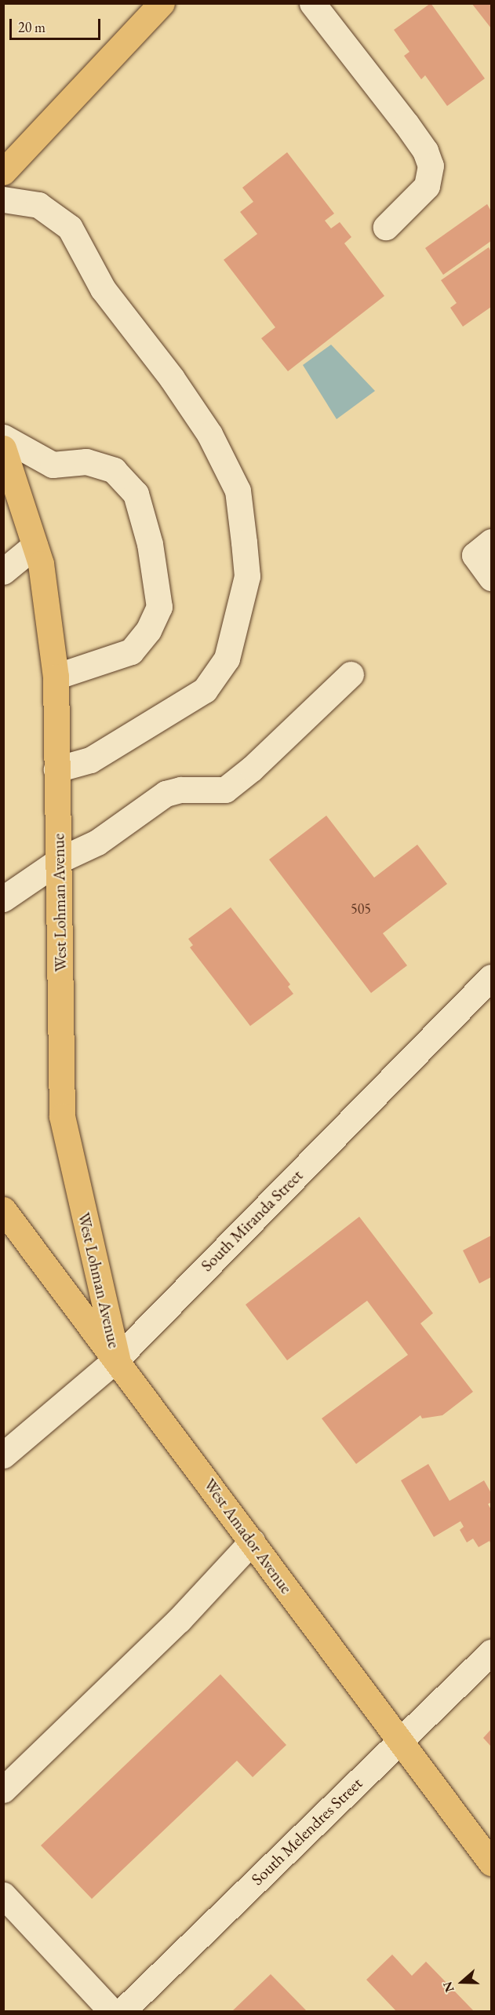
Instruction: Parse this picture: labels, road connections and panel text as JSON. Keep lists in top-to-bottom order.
{
  "streets": {
    "main road": ["West Lohman Avenue", "West Amador Avenue"],
    "street": ["South Miranda Street", "South Melendres Street"]
  },
  "crossings": [
    ["West Lohman Avenue", "South Miranda Street"],
    ["West Lohman Avenue", "West Amador Avenue"],
    ["South Miranda Street", "West Amador Avenue"],
    ["West Amador Avenue", "South Melendres Street"]
  ],
  "house_numbers": ["505"],
  "scale_bar": "20 m",
  "north": "left"
}
